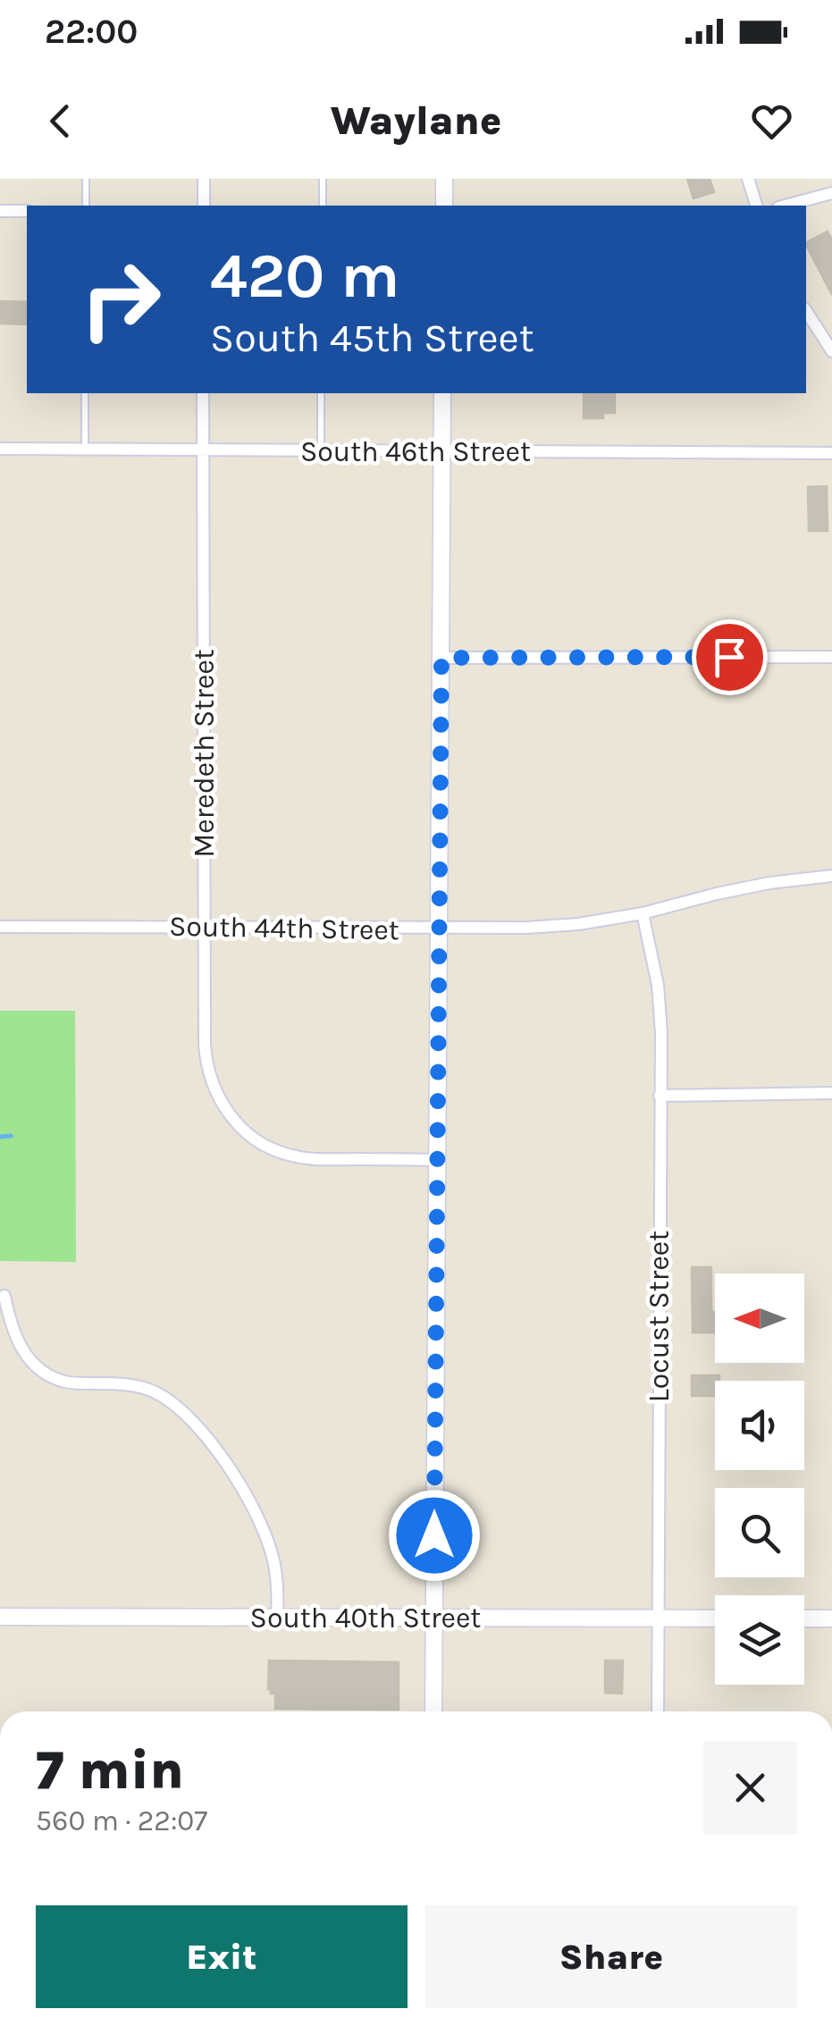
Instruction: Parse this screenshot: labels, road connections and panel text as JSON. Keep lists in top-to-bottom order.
{
  "streets": {
    "main road": ["South 40th Street"],
    "street": [
      "South 46th Street",
      "Meredeth Street",
      "South 44th Street",
      "Locust Street"
    ]
  },
  "crossings": [
    ["South 46th Street", "Meredeth Street"],
    ["Meredeth Street", "South 44th Street"],
    ["South 44th Street", "Locust Street"],
    ["Locust Street", "South 40th Street"]
  ],
  "north": "left",
  "page": {
    "status": "22:00",
    "header": "Waylane",
    "turn": ["420 m", "South 45th Street"],
    "heading": ["7 min", "560 m · 22:07"],
    "buttons": ["Exit", "Share"]
  }
}
